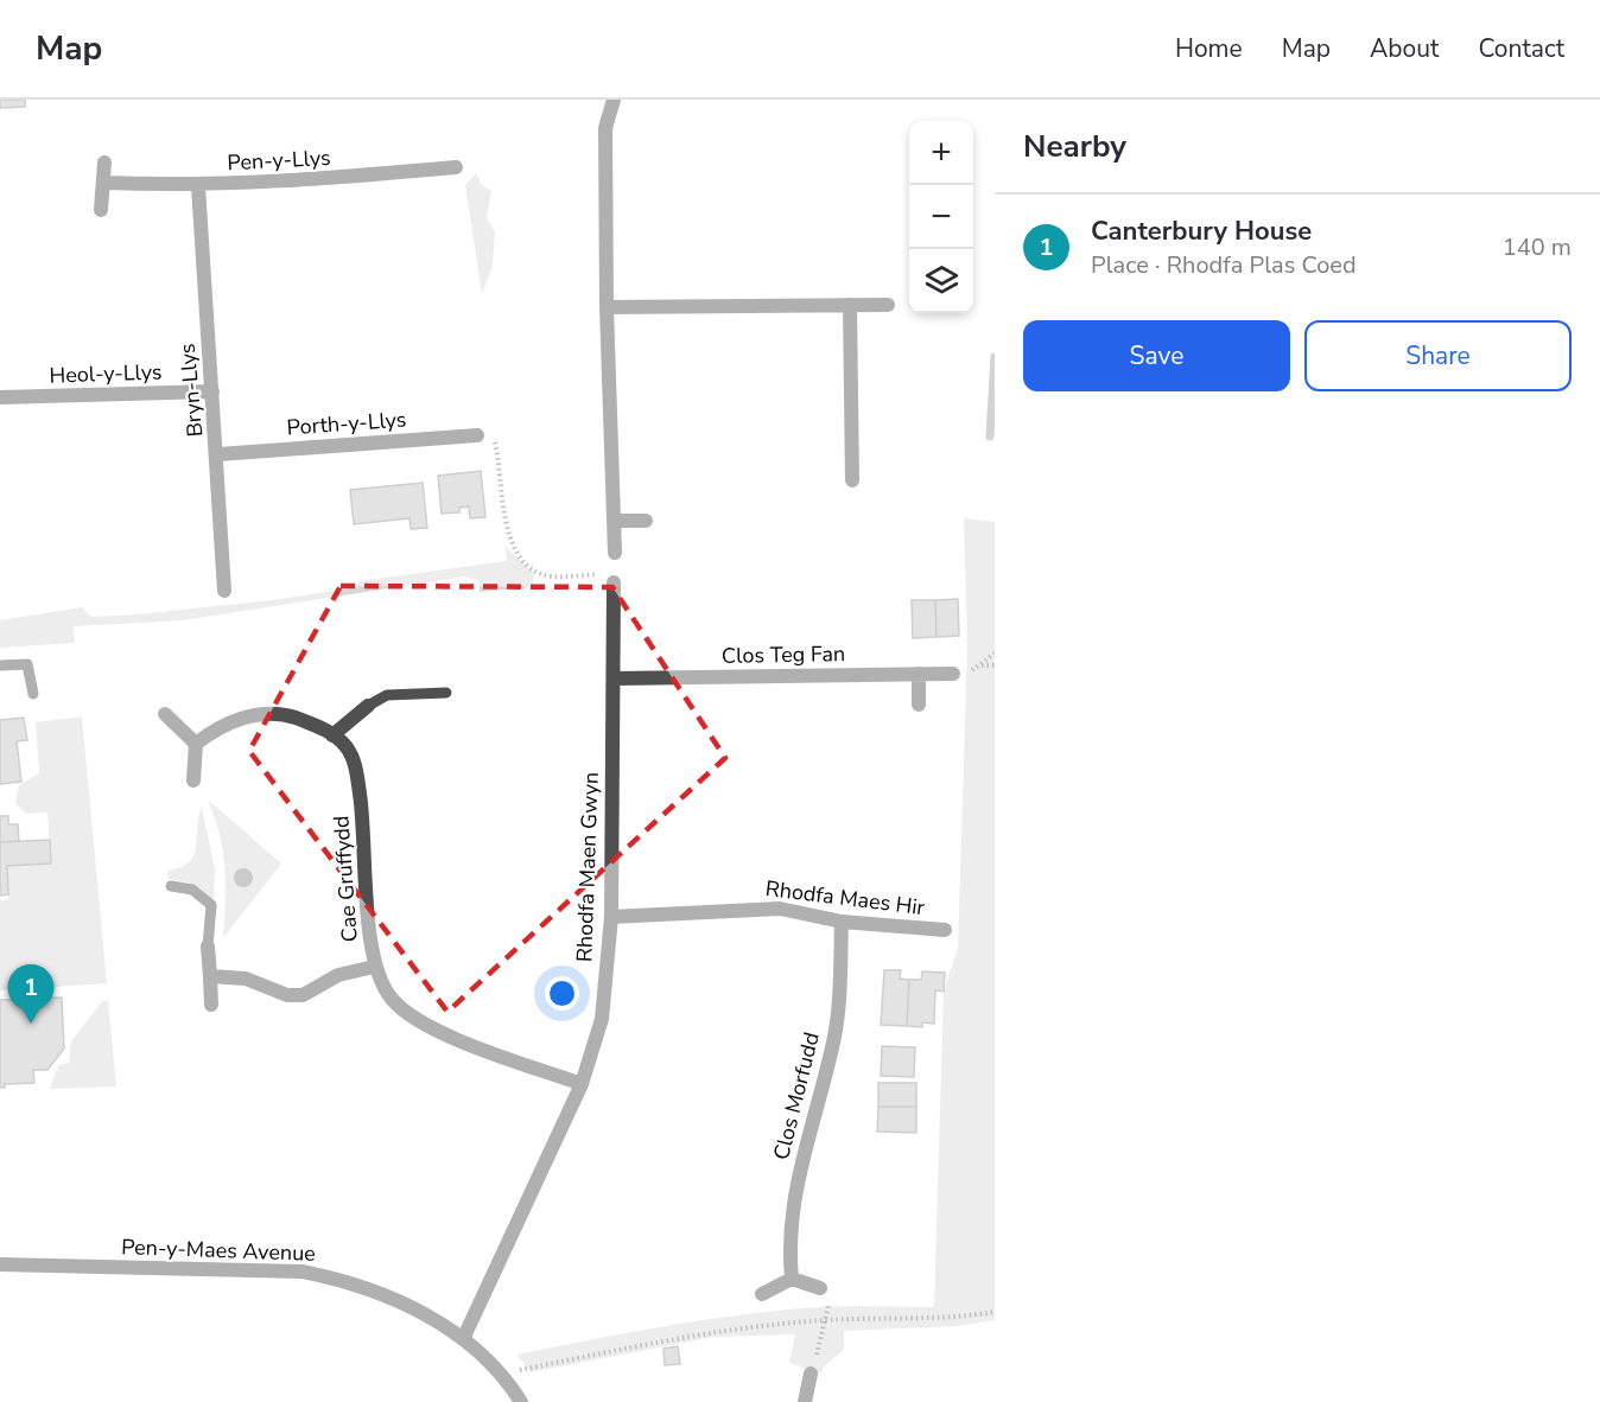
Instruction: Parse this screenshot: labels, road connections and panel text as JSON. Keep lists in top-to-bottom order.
{
  "streets": {
    "street": [
      "Pen-y-Llys",
      "Heol-y-Llys",
      "Bryn-Llys",
      "Porth-y-Llys",
      "Clos Teg Fan",
      "Rhodfa Maen Gwyn",
      "Cae Gruffydd",
      "Rhodfa Maes Hir",
      "Clos Morfudd",
      "Pen-y-Maes Avenue"
    ]
  },
  "crossings": [
    ["Pen-y-Llys", "Bryn-Llys"],
    ["Heol-y-Llys", "Bryn-Llys"],
    ["Bryn-Llys", "Porth-y-Llys"],
    ["Clos Teg Fan", "Rhodfa Maen Gwyn"],
    ["Rhodfa Maen Gwyn", "Cae Gruffydd"],
    ["Rhodfa Maen Gwyn", "Rhodfa Maes Hir"],
    ["Rhodfa Maen Gwyn", "Pen-y-Maes Avenue"],
    ["Rhodfa Maes Hir", "Clos Morfudd"]
  ],
  "page": {
    "header": "Map",
    "nav": [
      "Home",
      "Map",
      "About",
      "Contact"
    ],
    "heading": "Nearby",
    "map_buttons": ["+", "−"],
    "list": [
      {
        "mark": "1",
        "name": "Canterbury House",
        "note": "Place · Rhodfa Plas Coed",
        "value": "140 m"
      }
    ],
    "buttons": ["Save", "Share"],
    "pins": "1"
  }
}
